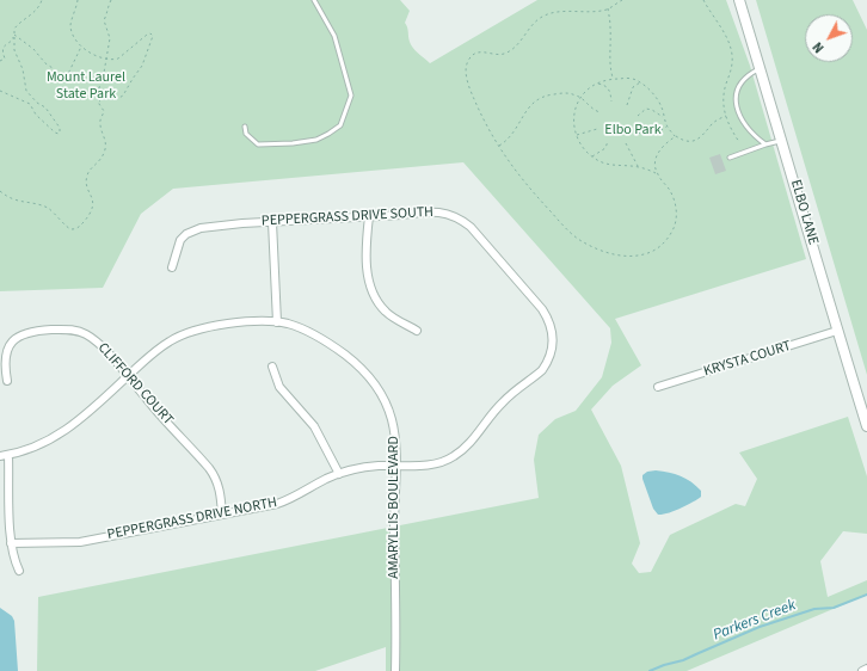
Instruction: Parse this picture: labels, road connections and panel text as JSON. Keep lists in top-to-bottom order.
{
  "streets": {
    "street": [
      "ELBO LANE",
      "PEPPERGRASS DRIVE SOUTH",
      "KRYSTA COURT",
      "CLIFFORD COURT",
      "AMARYLLIS BOULEVARD",
      "PEPPERGRASS DRIVE NORTH"
    ]
  },
  "crossings": [
    ["ELBO LANE", "KRYSTA COURT"],
    ["PEPPERGRASS DRIVE SOUTH", "AMARYLLIS BOULEVARD"],
    ["PEPPERGRASS DRIVE SOUTH", "PEPPERGRASS DRIVE NORTH"],
    ["CLIFFORD COURT", "AMARYLLIS BOULEVARD"],
    ["CLIFFORD COURT", "PEPPERGRASS DRIVE NORTH"],
    ["AMARYLLIS BOULEVARD", "PEPPERGRASS DRIVE NORTH"]
  ],
  "water": ["Parkers Creek"],
  "parks": ["Mount Laurel State Park", "Elbo Park"],
  "north": "bottom left"
}
